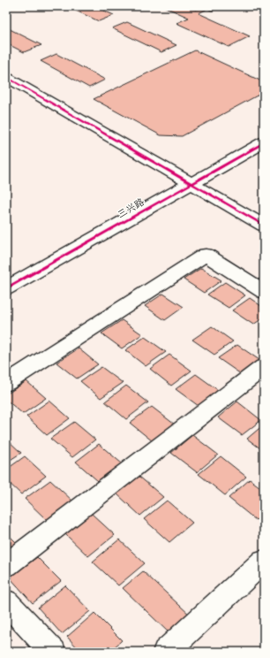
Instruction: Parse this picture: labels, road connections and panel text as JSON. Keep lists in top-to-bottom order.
{
  "streets": {
    "street": ["三兴路"]
  }
}
